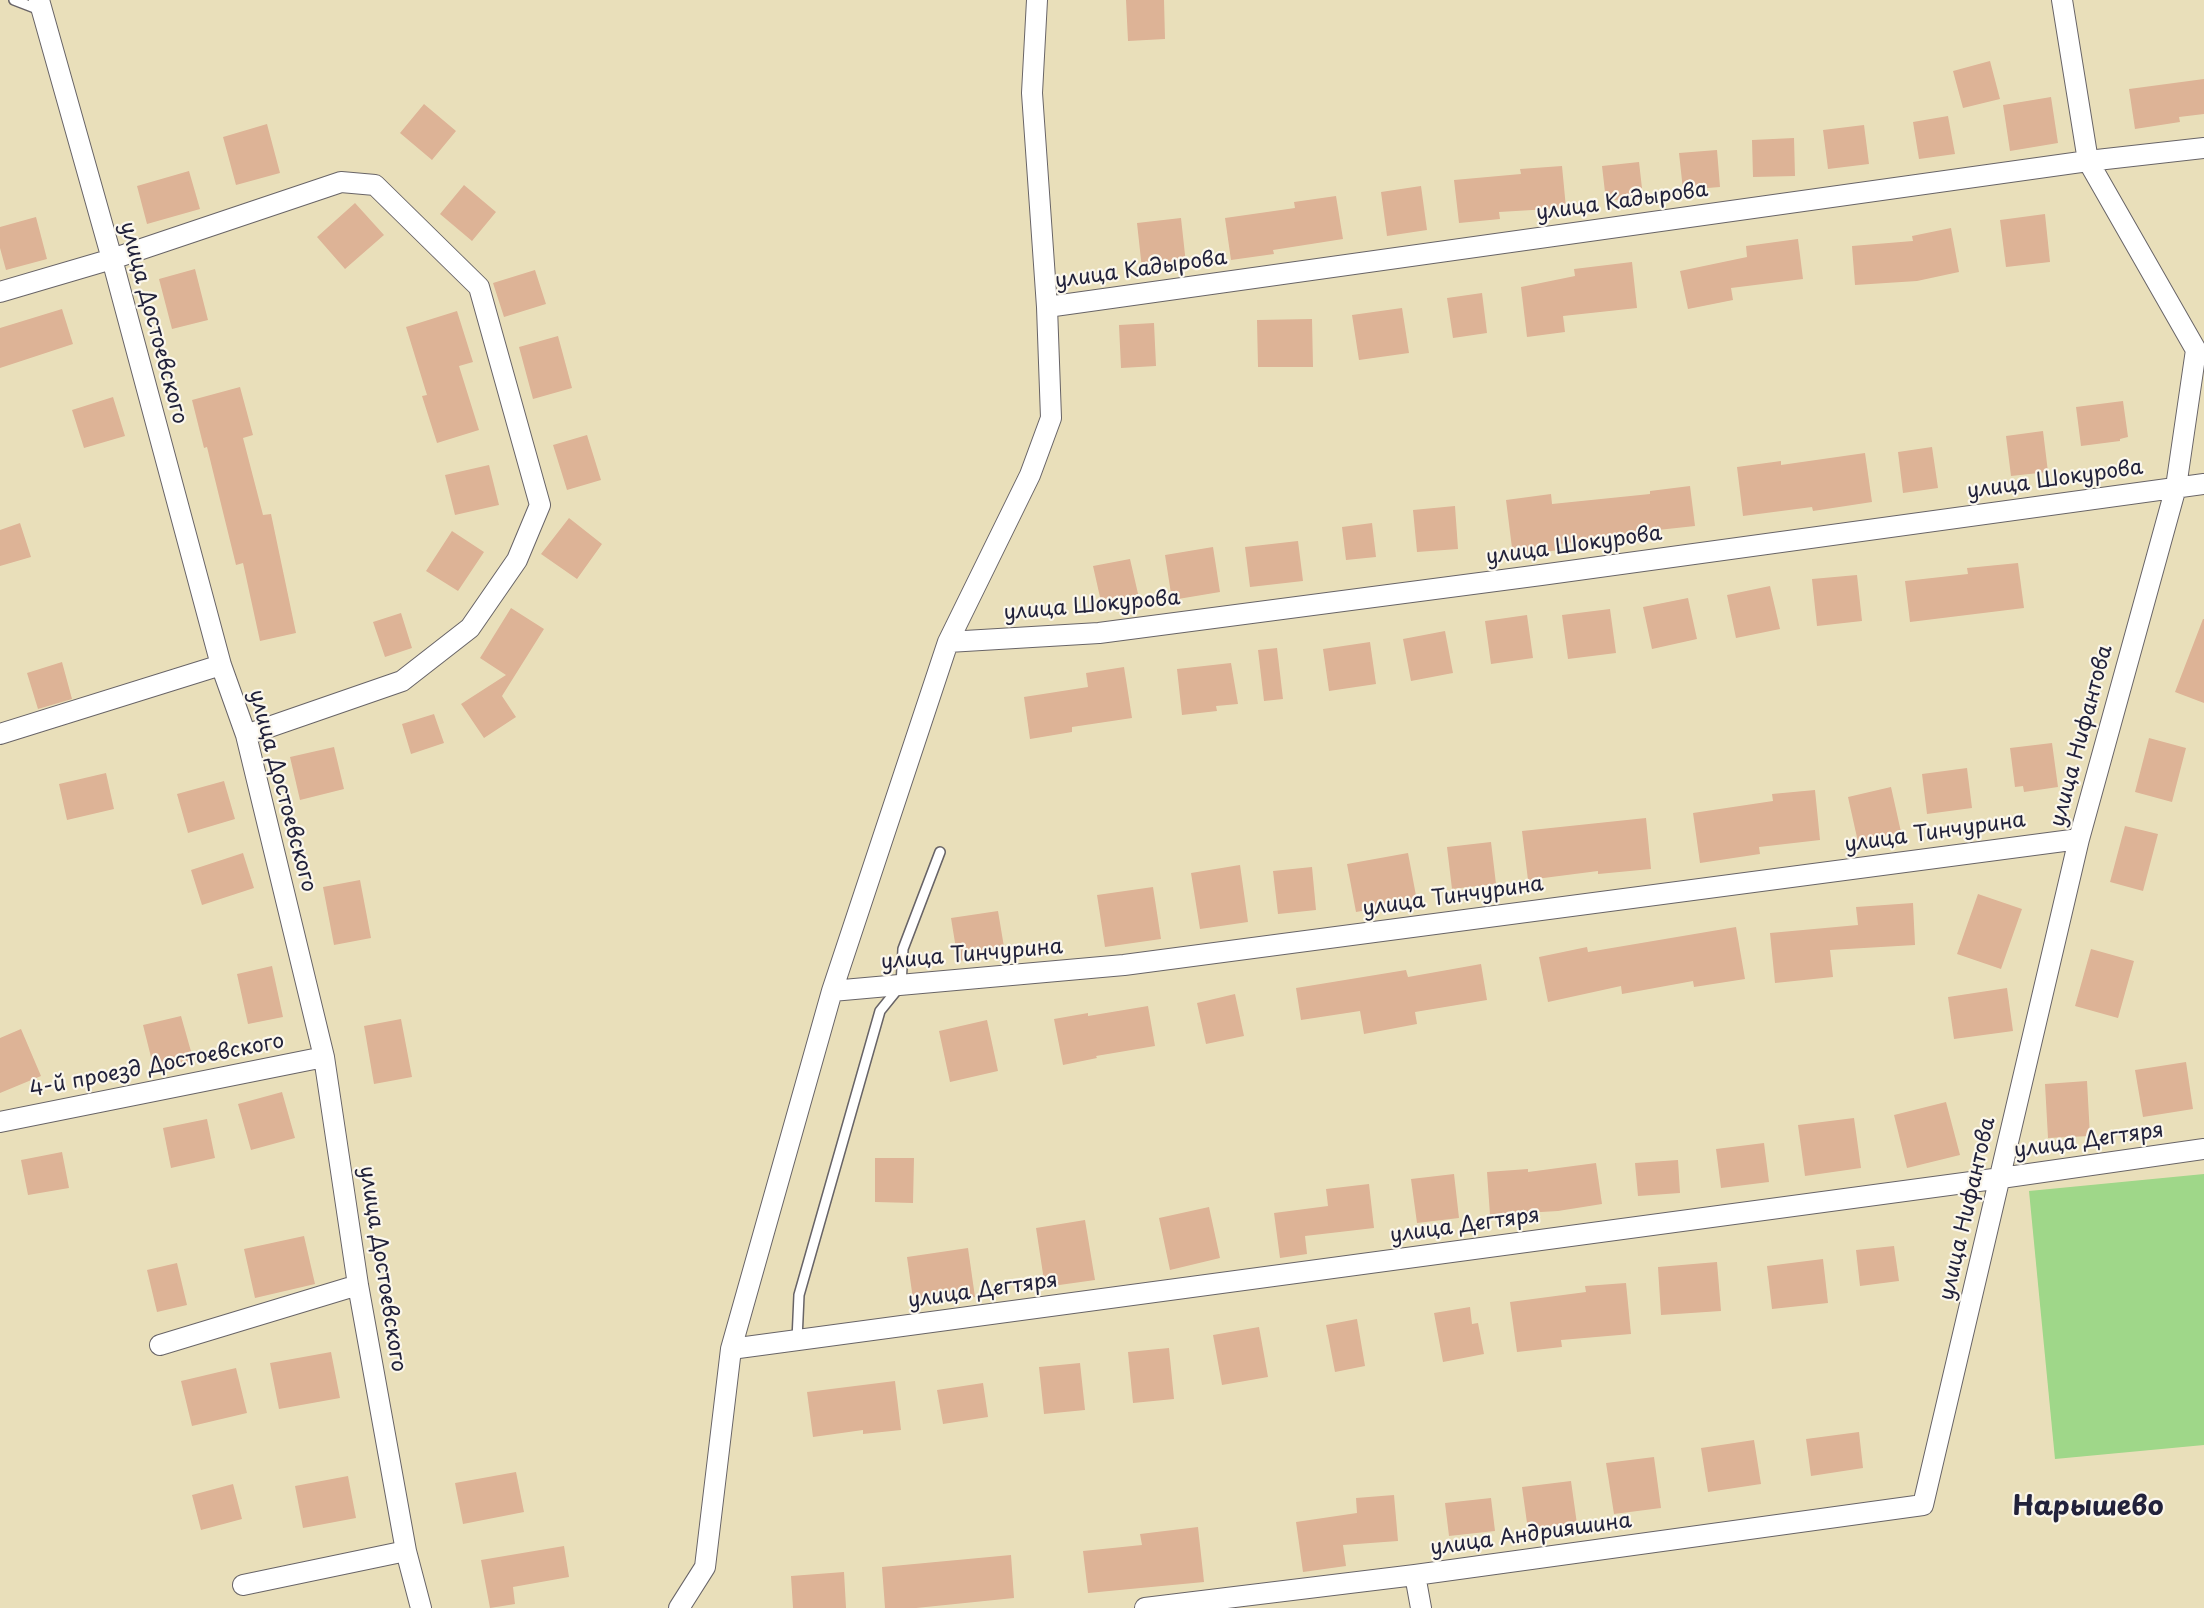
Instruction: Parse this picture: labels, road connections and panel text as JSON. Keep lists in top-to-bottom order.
{
  "streets": {
    "street": [
      "улица Кадырова",
      "улица Достоевского",
      "улица Шокурова",
      "улица Нифантова",
      "улица Тинчурина",
      "4-й проезд Достоевского",
      "улица Дегтяря",
      "улица Андрияшина"
    ]
  },
  "crossings": [
    ["улица Кадырова", "улица Нифантова"],
    ["улица Достоевского", "4-й проезд Достоевского"],
    ["улица Шокурова", "улица Нифантова"],
    ["улица Нифантова", "улица Тинчурина"],
    ["улица Нифантова", "улица Дегтяря"],
    ["улица Нифантова", "улица Андрияшина"]
  ],
  "districts": ["Нарышево"]
}
